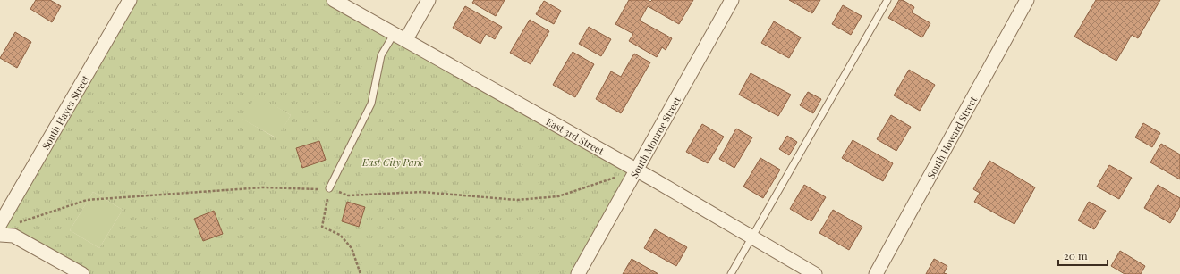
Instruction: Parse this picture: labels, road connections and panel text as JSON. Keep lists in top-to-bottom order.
{
  "streets": {
    "street": [
      "South Hayes Street",
      "East 3rd Street",
      "South Monroe Street",
      "South Howard Street"
    ]
  },
  "crossings": [
    ["East 3rd Street", "South Monroe Street"]
  ],
  "parks": ["East City Park"],
  "scale_bar": "20 m"
}
